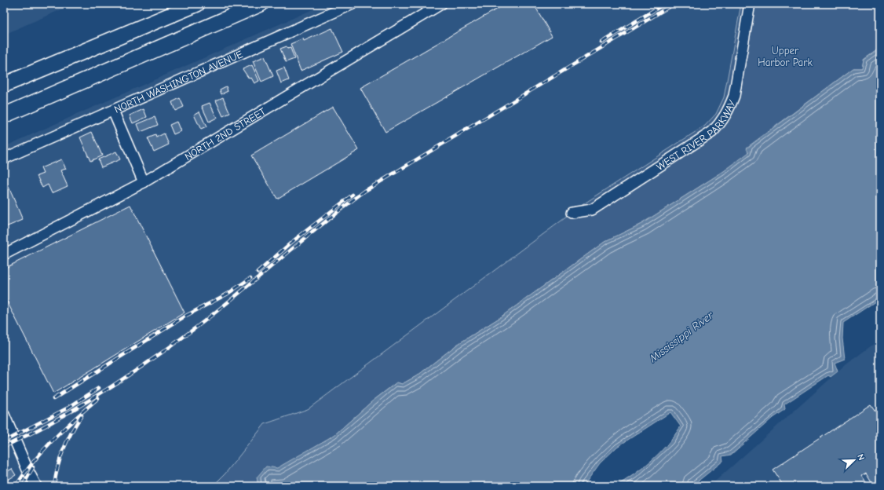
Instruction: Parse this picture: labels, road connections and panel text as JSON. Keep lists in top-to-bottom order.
{
  "streets": {
    "street": ["NORTH WASHINGTON AVENUE", "WEST RIVER PARKWAY", "NORTH 2ND STREET"]
  },
  "water": ["Mississippi River"],
  "parks": ["Upper Harbor Park"],
  "north": "top right"
}
